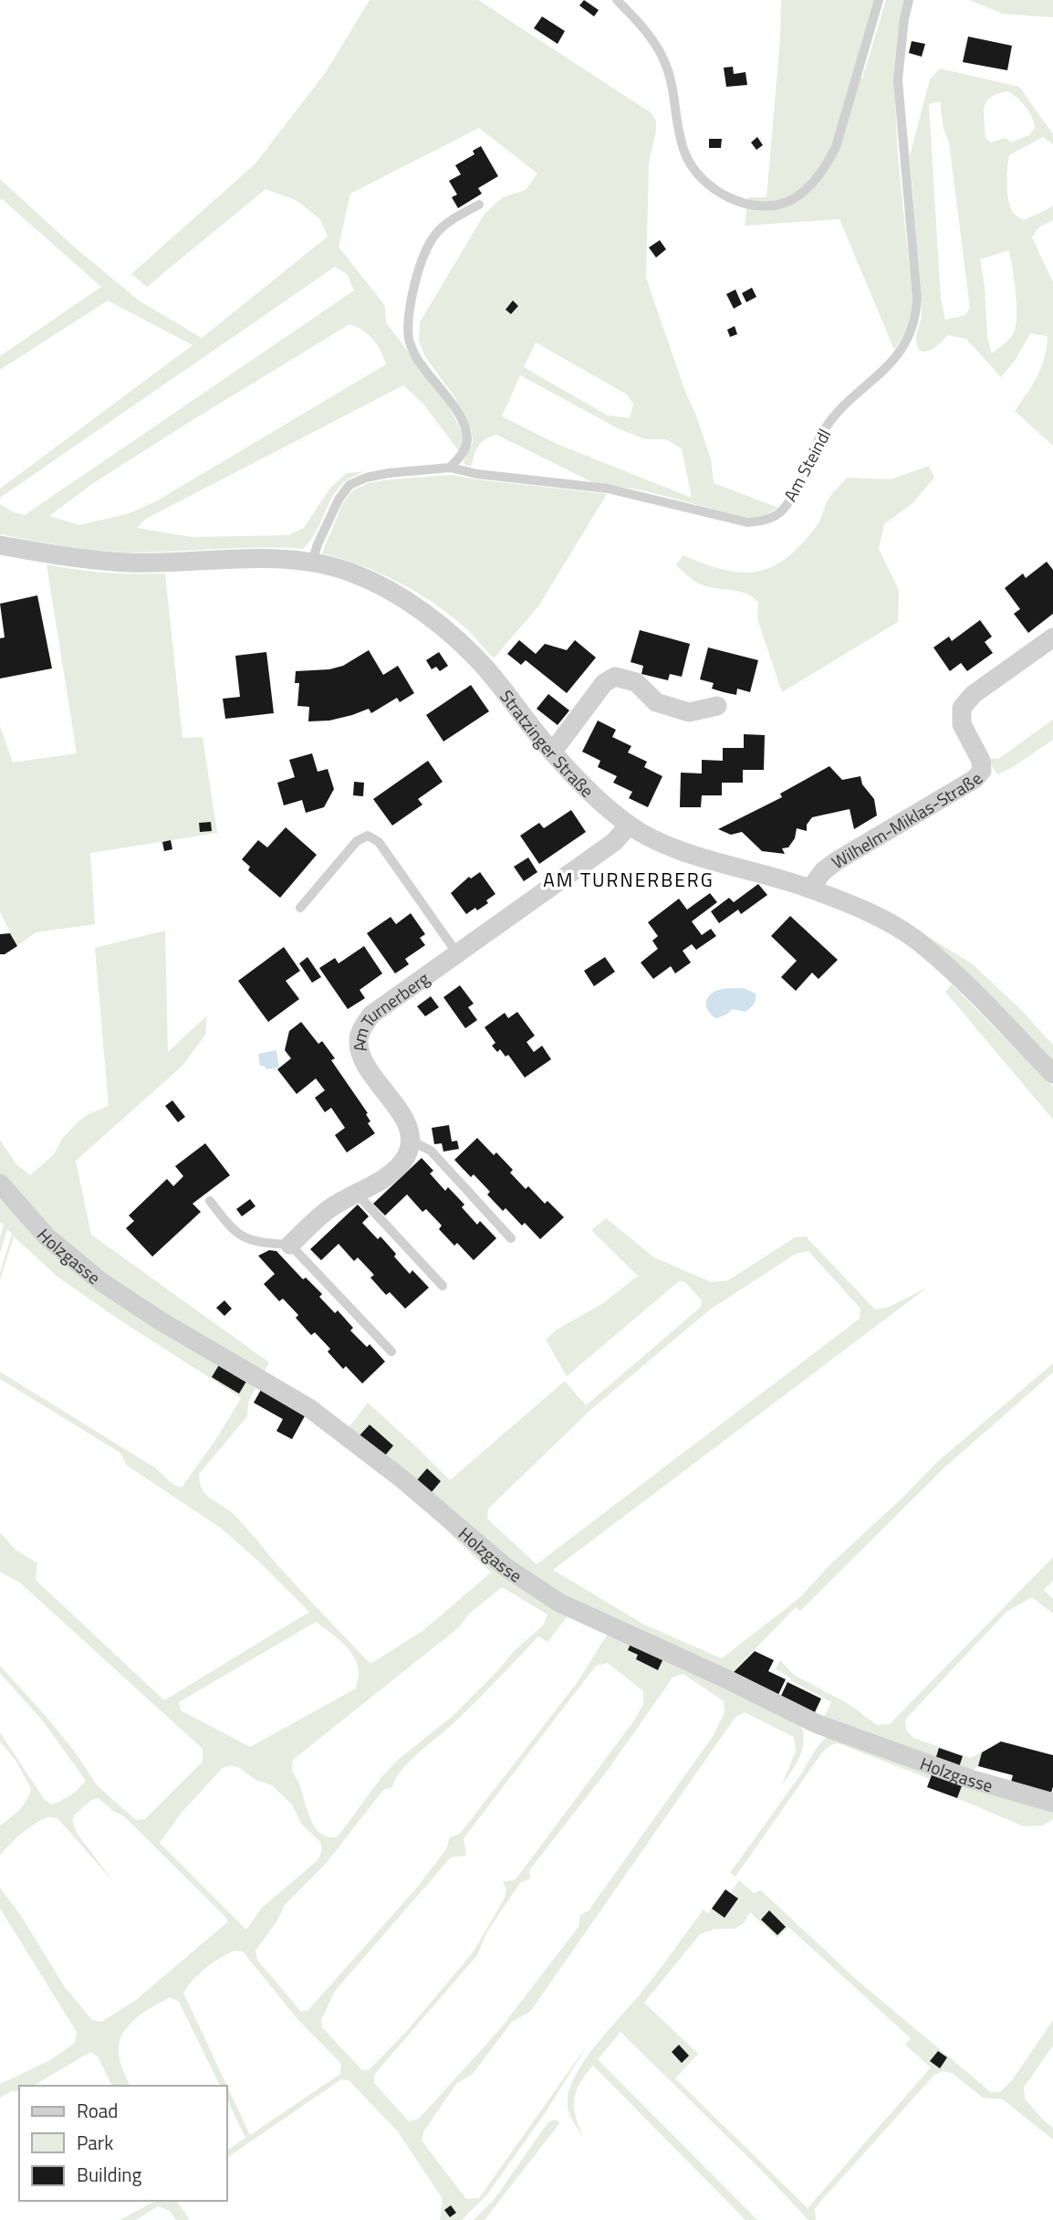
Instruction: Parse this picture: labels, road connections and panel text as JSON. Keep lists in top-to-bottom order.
{
  "streets": {
    "street": [
      "Stratzinger Straße",
      "Wilhelm-Miklas-Straße",
      "Am Turnerberg",
      "Holzgasse"
    ],
    "lane": ["Am Steindl"]
  },
  "crossings": [
    ["Am Steindl", "Stratzinger Straße"],
    ["Stratzinger Straße", "Wilhelm-Miklas-Straße"],
    ["Stratzinger Straße", "Am Turnerberg"]
  ],
  "districts": ["AM TURNERBERG"],
  "legend": ["Road", "Park", "Building"]
}
